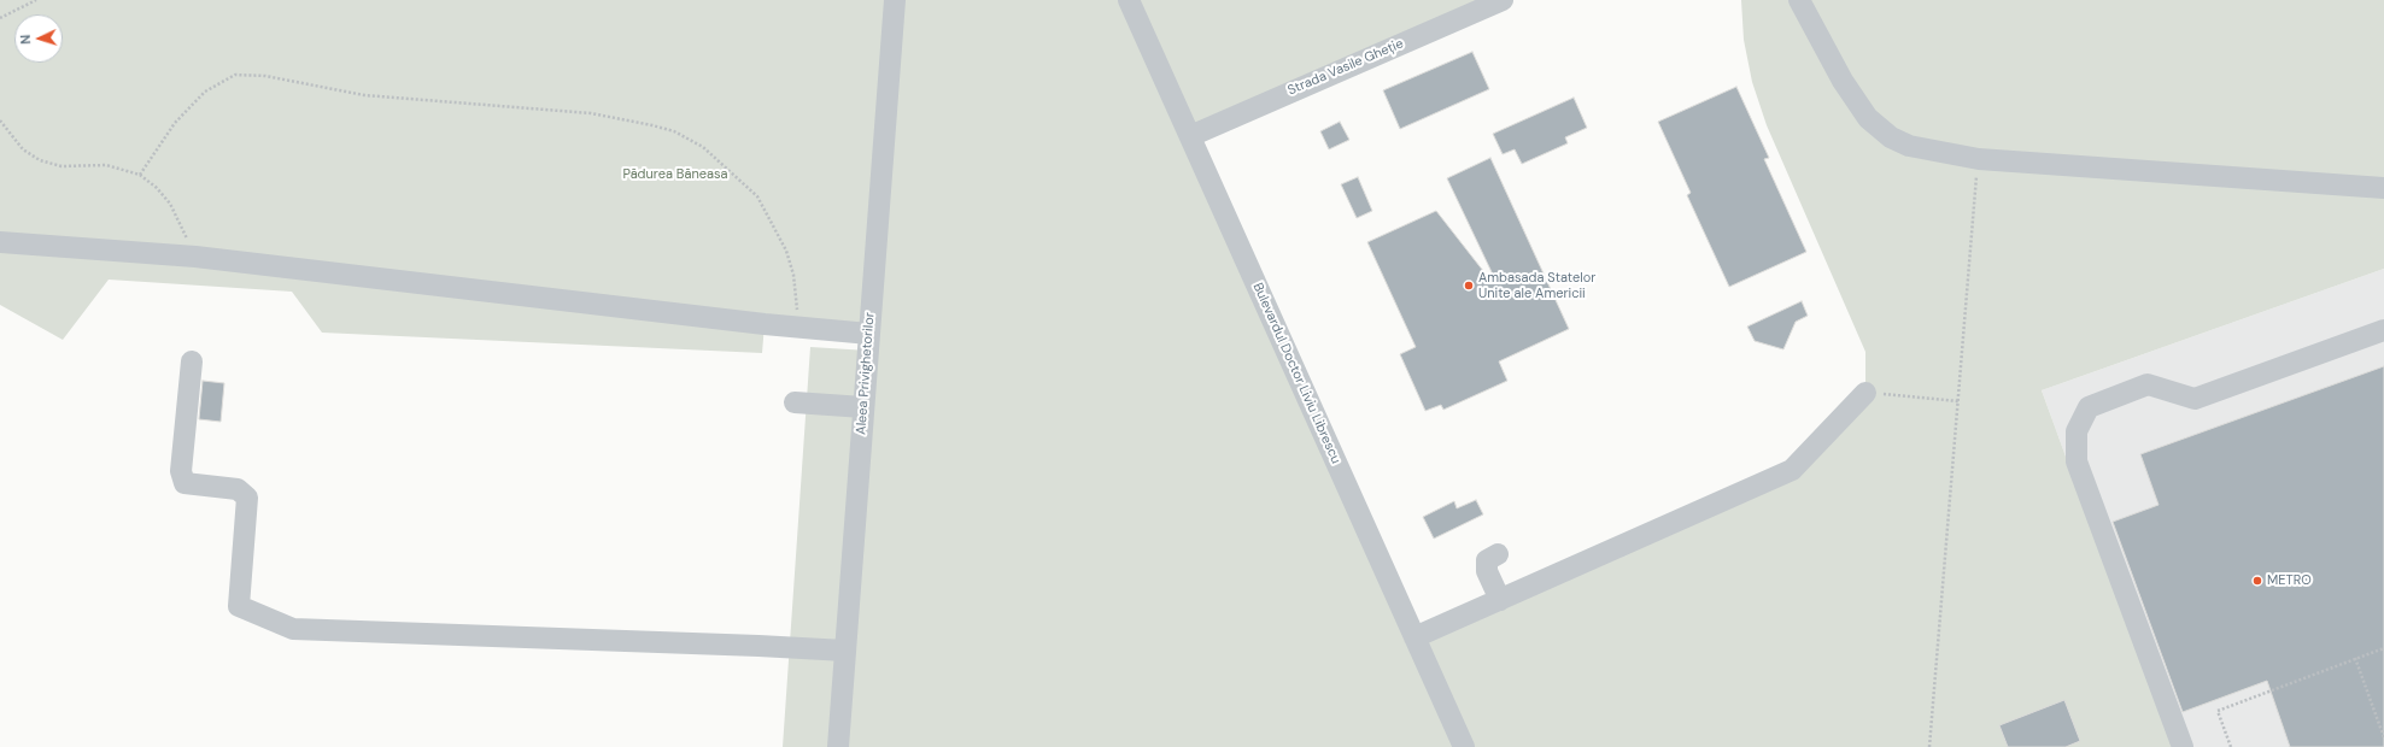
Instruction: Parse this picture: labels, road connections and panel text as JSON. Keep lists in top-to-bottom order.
{
  "streets": {
    "street": ["Strada Vasile Gheție", "Aleea Privighetorilor", "Bulevardul Doctor Liviu Librescu"]
  },
  "crossings": [
    ["Strada Vasile Gheție", "Bulevardul Doctor Liviu Librescu"]
  ],
  "parks": ["Pădurea Băneasa"],
  "places": ["Ambasada Statelor Unite ale Americii", "METRO"],
  "north": "left"
}
